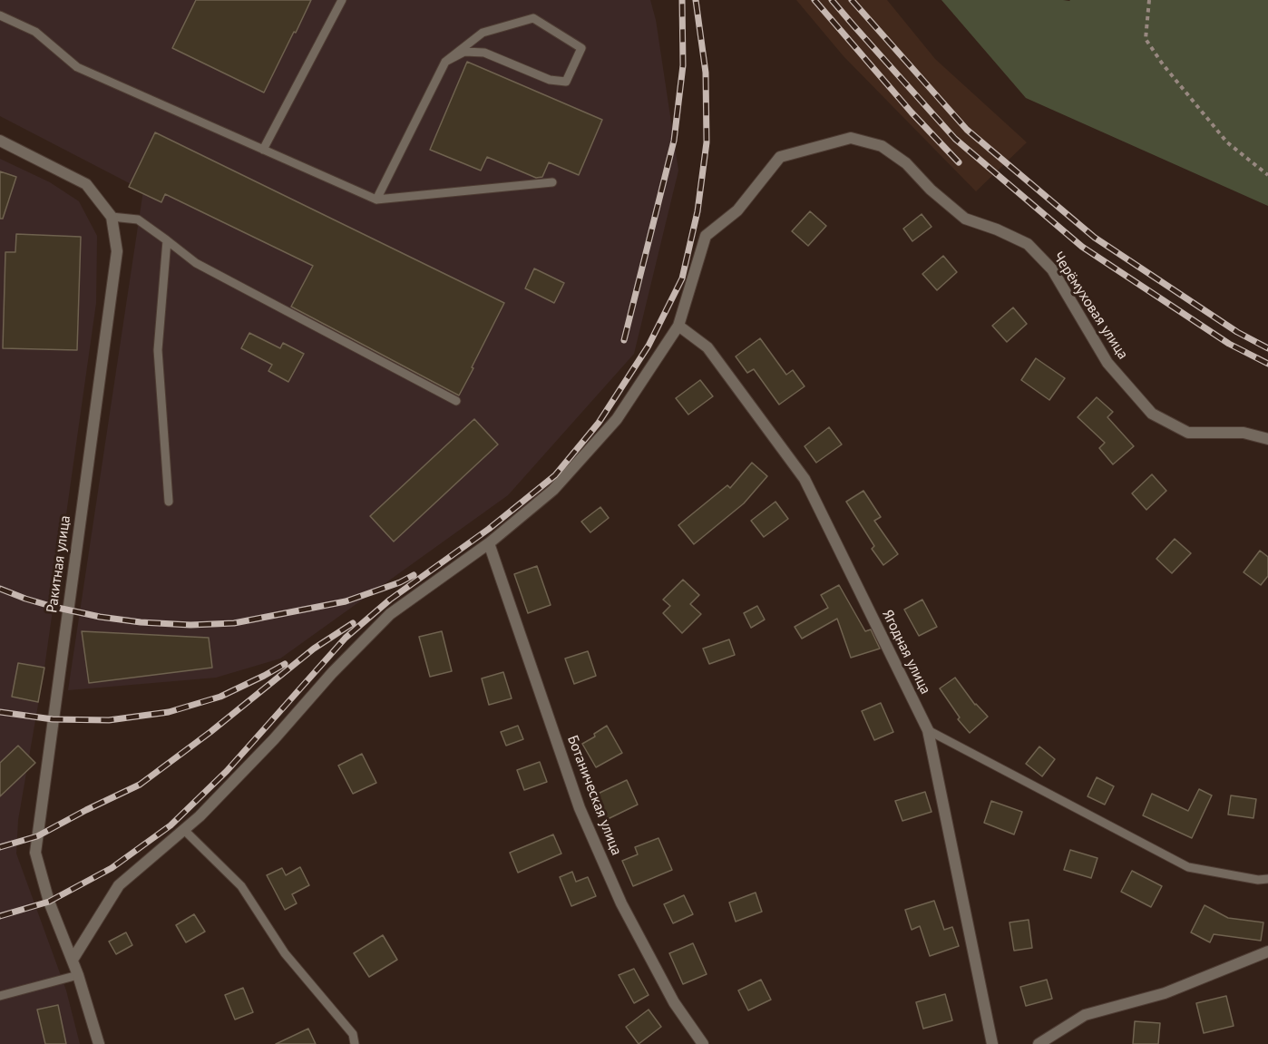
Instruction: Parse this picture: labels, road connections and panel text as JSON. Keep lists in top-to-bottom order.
{
  "streets": {
    "street": [
      "Черёмуховая улица",
      "Ракитная улица",
      "Ягодная улица",
      "Ботаническая улица"
    ]
  },
  "crossings": [
    ["Черёмуховая улица", "Ракитная улица"],
    ["Черёмуховая улица", "Ягодная улица"],
    ["Черёмуховая улица", "Ботаническая улица"]
  ]
}
